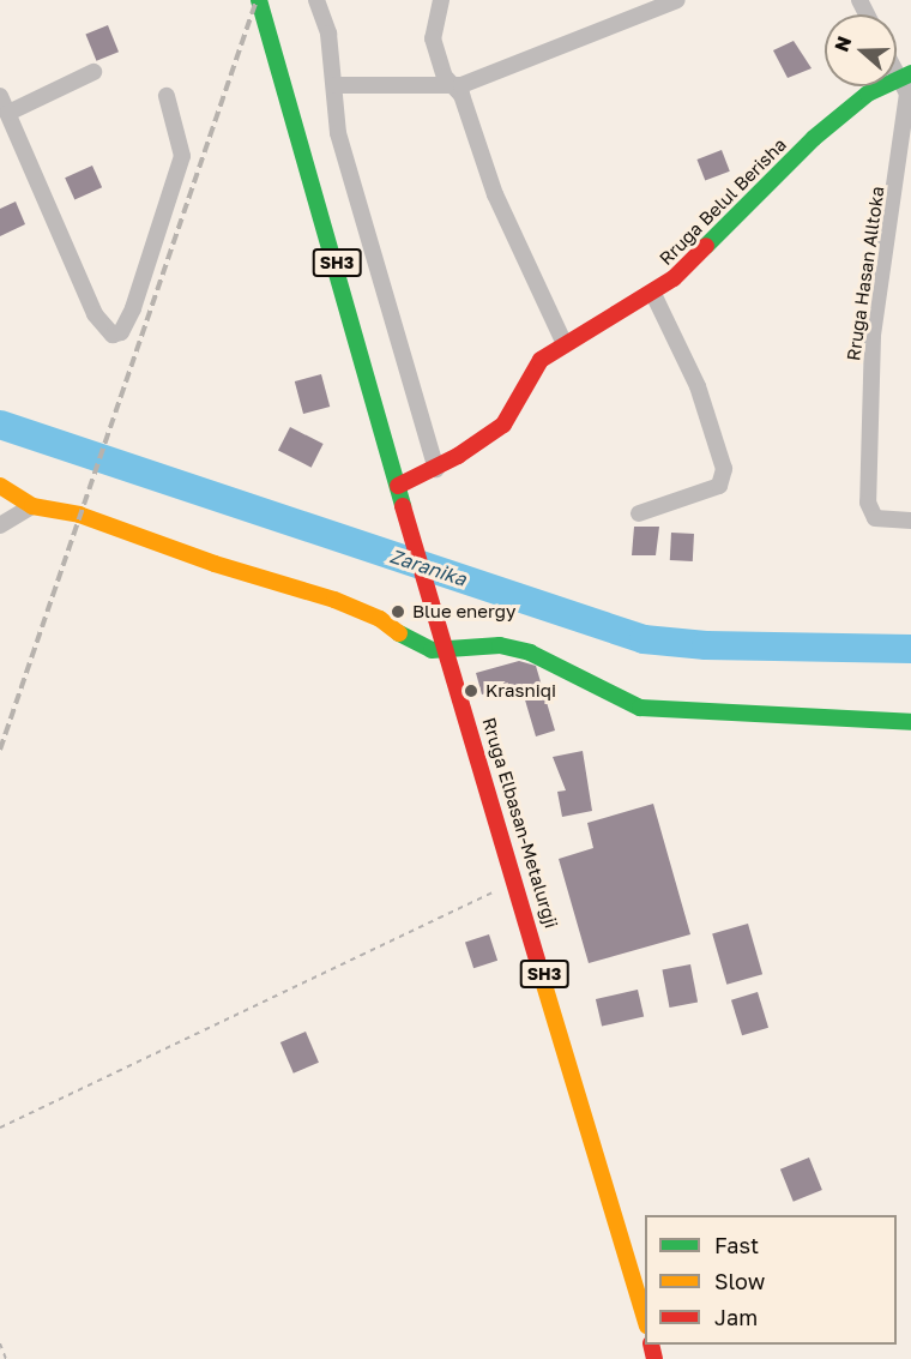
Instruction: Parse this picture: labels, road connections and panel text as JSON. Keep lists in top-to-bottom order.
{
  "streets": {
    "street": [
      "Rruga Belul Berisha",
      "SH3",
      "Rruga Hasan Alltoka",
      "Rruga Elbasan-Metalurgji"
    ]
  },
  "crossings": [
    ["Rruga Belul Berisha", "SH3"],
    ["Rruga Belul Berisha", "Rruga Hasan Alltoka"],
    ["Rruga Belul Berisha", "Rruga Elbasan-Metalurgji"],
    ["SH3", "Rruga Elbasan-Metalurgji"]
  ],
  "water": ["Zaranika"],
  "places": ["Blue energy", "Krasniqi"],
  "legend": ["Fast", "Slow", "Jam"],
  "north": "left"
}
